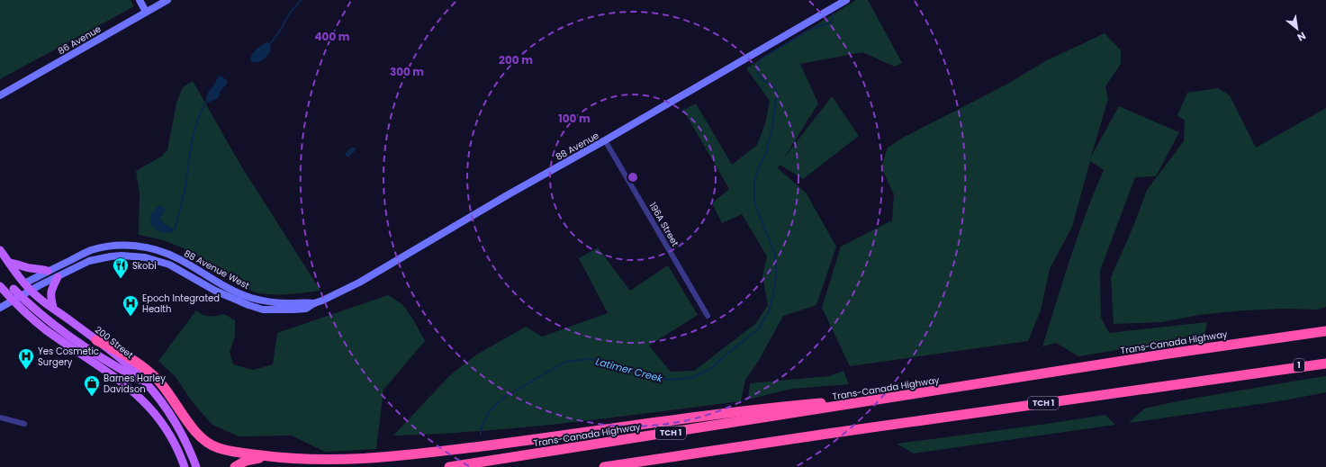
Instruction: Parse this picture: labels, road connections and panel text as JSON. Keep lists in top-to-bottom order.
{
  "streets": {
    "highway": ["Trans-Canada Highway", "1", "TCH 1"],
    "main road": [
      "86 Avenue",
      "88 Avenue",
      "88 Avenue West",
      "200 Street"
    ],
    "street": ["196A Street"]
  },
  "crossings": [
    ["88 Avenue", "196A Street"],
    ["88 Avenue", "88 Avenue West"],
    ["88 Avenue West", "200 Street"],
    ["1", "TCH 1"]
  ],
  "water": ["Latimer Creek"],
  "places": {
    "restaurant": ["Skobi"],
    "hospital": ["Epoch Integrated Health", "Yes Cosmetic Surgery"],
    "shop": ["Barnes Harley Davidson"]
  },
  "north": "bottom right",
  "rings": [
    "400 m",
    "200 m",
    "300 m",
    "100 m"
  ]
}
